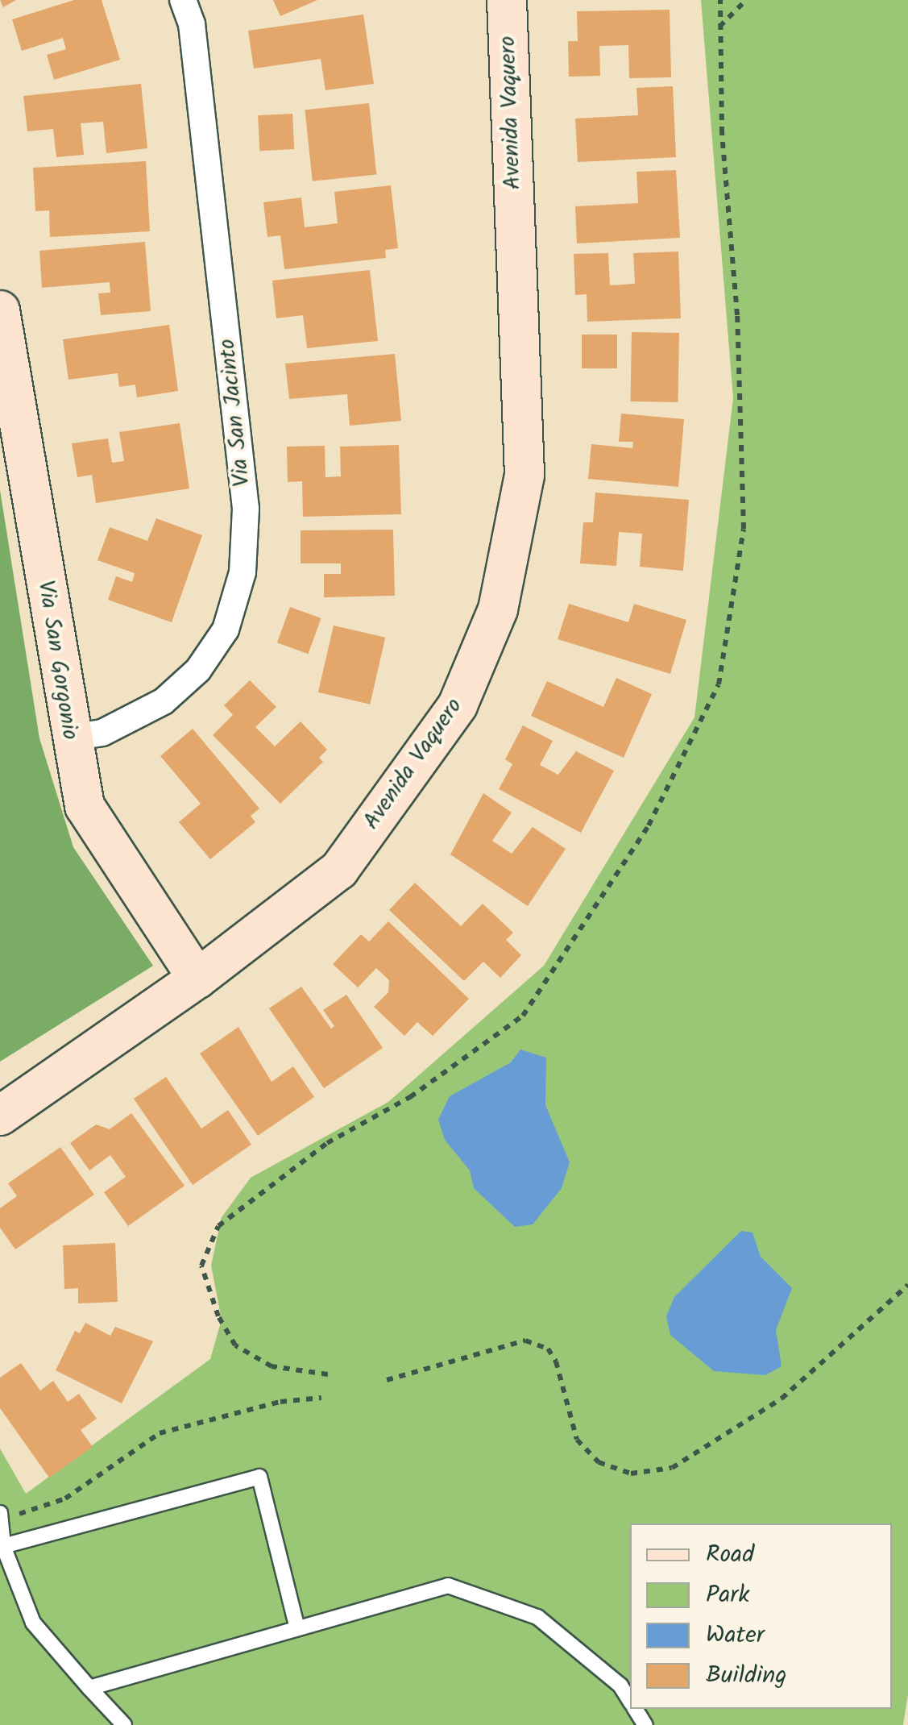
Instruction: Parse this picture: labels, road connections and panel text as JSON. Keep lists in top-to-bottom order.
{
  "streets": {
    "main road": ["Avenida Vaquero", "Via San Gorgonio"],
    "street": ["Via San Jacinto"]
  },
  "crossings": [
    ["Avenida Vaquero", "Via San Gorgonio"],
    ["Via San Jacinto", "Via San Gorgonio"]
  ],
  "legend": [
    "Road",
    "Park",
    "Water",
    "Building"
  ]
}
